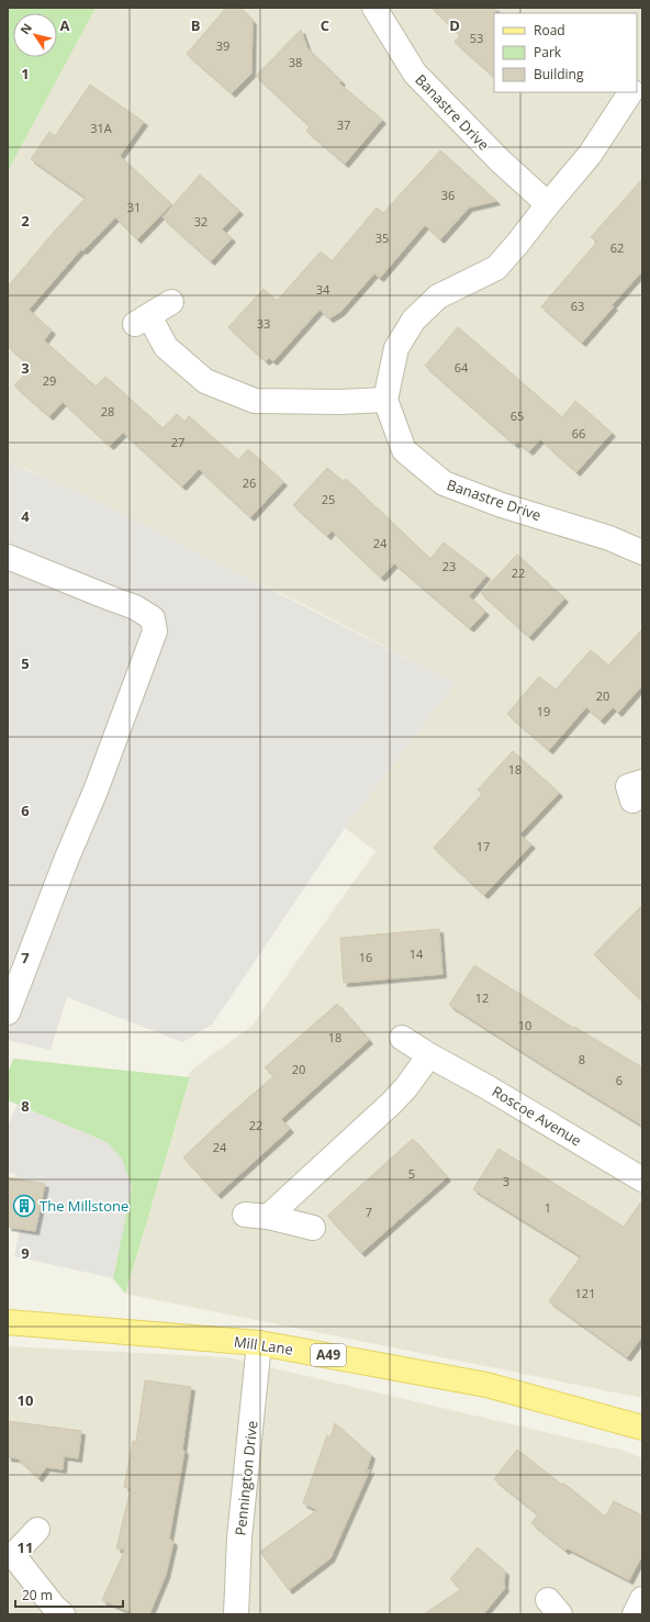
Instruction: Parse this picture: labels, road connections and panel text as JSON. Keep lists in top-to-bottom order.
{
  "streets": {
    "main road": ["Mill Lane", "A49"],
    "street": ["Banastre Drive", "Roscoe Avenue", "Pennington Drive"]
  },
  "crossings": [
    ["Mill Lane", "Pennington Drive"]
  ],
  "places": {
    "building": ["The Millstone"]
  },
  "house_numbers": [
    "53",
    "39",
    "38",
    "37",
    "31A",
    "36",
    "31",
    "32",
    "35",
    "62",
    "34",
    "63",
    "33",
    "64",
    "29",
    "28",
    "65",
    "66",
    "27",
    "26",
    "25",
    "24",
    "23",
    "22",
    "20",
    "19",
    "18",
    "17",
    "14",
    "16",
    "12",
    "10",
    "18",
    "8",
    "20",
    "6",
    "22",
    "24",
    "5",
    "3",
    "1",
    "7",
    "121"
  ],
  "legend": ["Road", "Park", "Building"],
  "scale_bar": "20 m",
  "north": "top left",
  "grid": {
    "columns": [
      "A",
      "B",
      "C",
      "D"
    ],
    "rows": [
      "1",
      "2",
      "3",
      "4",
      "5",
      "6",
      "7",
      "8",
      "9",
      "10",
      "11"
    ]
  }
}
